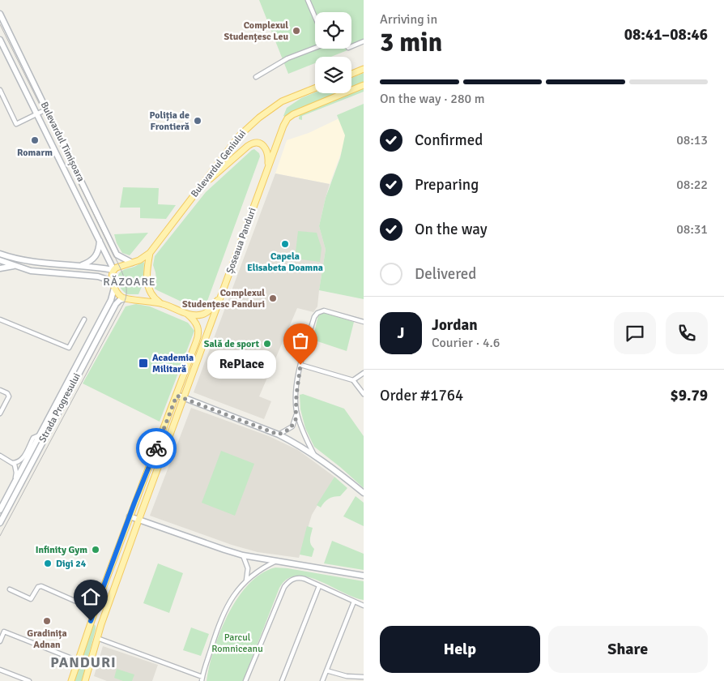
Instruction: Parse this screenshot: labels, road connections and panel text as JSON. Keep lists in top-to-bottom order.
{
  "streets": {
    "main road": [
      "Bulevardul Timișoara",
      "Bulevardul Geniului",
      "Șoseaua Panduri",
      "Strada Progresului"
    ]
  },
  "crossings": [
    ["Bulevardul Timișoara", "Bulevardul Geniului"]
  ],
  "districts": ["RĂZOARE", "PANDURI"],
  "parks": ["Parcul Romniceanu"],
  "places": {
    "other": [
      "Complexul Studențesc Leu",
      "Poliția de Frontieră",
      "Romarm",
      "Capela Elisabeta Doamna",
      "Complexul Studențesc Panduri",
      "Sală de sport",
      "RePlace",
      "Infinity Gym",
      "Digi 24",
      "Gradinița Adnan"
    ],
    "transit": ["Academia Militară"]
  },
  "page": {
    "heading": ["3 min", "Arriving in", "08:41–08:46"],
    "panel": [
      "Jordan",
      "Courier · 4.6",
      "Order #1764",
      "$9.79"
    ],
    "bar": "On the way · 280 m",
    "list": [
      ["Confirmed", "08:13"],
      ["Preparing", "08:22"],
      ["On the way", "08:31"],
      "Delivered"
    ],
    "round": "J",
    "bubble": "RePlace",
    "buttons": ["Help", "Share"]
  }
}
